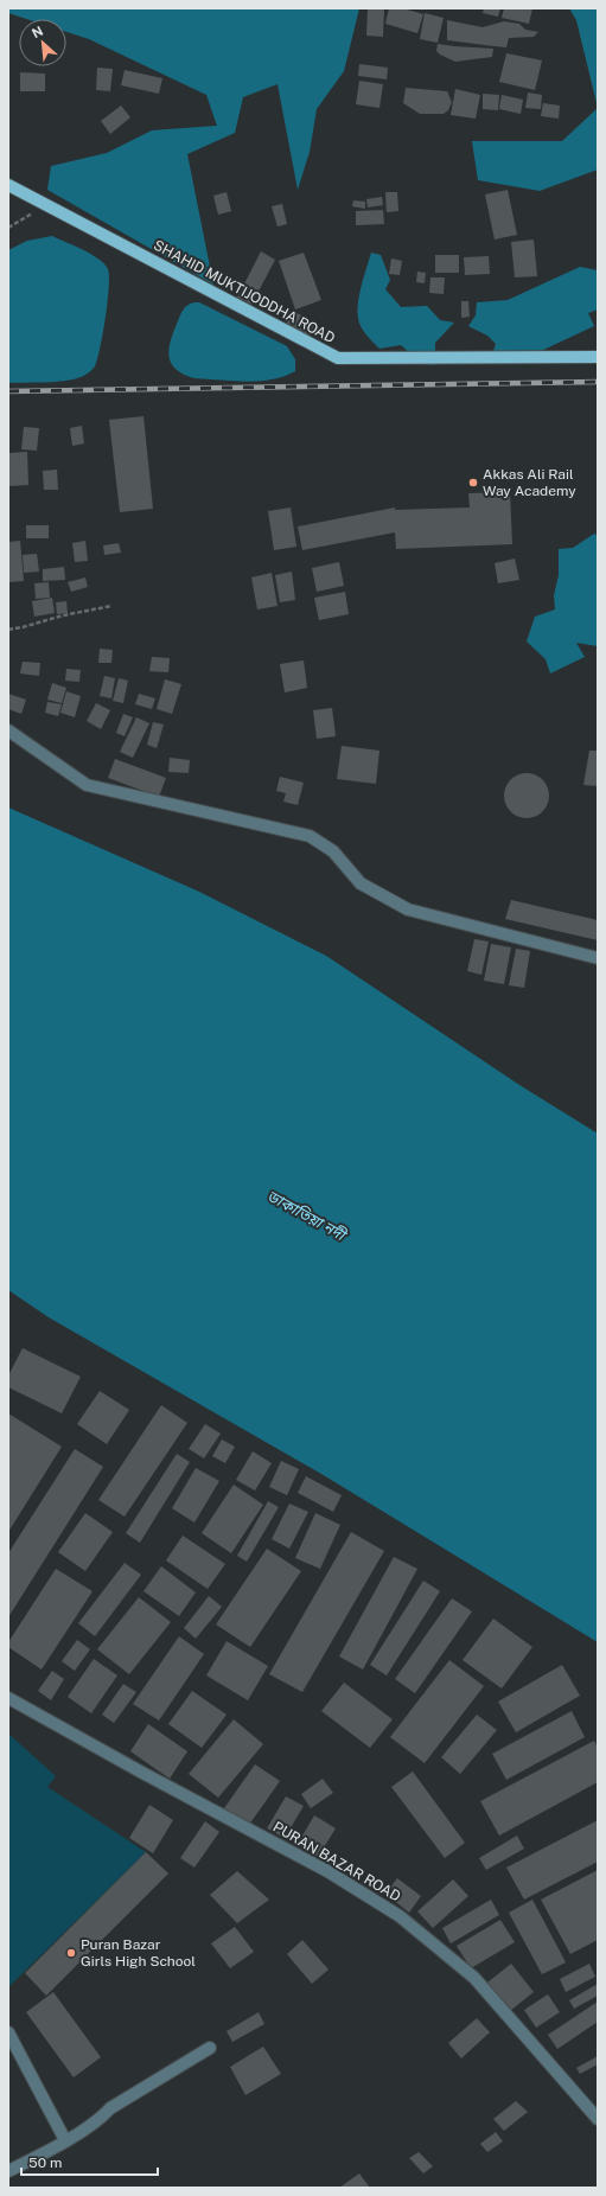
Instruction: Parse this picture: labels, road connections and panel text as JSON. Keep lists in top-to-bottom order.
{
  "streets": {
    "main road": ["SHAHID MUKTIJODDHA ROAD"],
    "street": ["PURAN BAZAR ROAD"]
  },
  "water": ["ডাকাতিয়া নদী"],
  "places": ["Akkas Ali Rail Way Academy", "Puran Bazar Girls High School"],
  "scale_bar": "50 m",
  "north": "top left"
}
